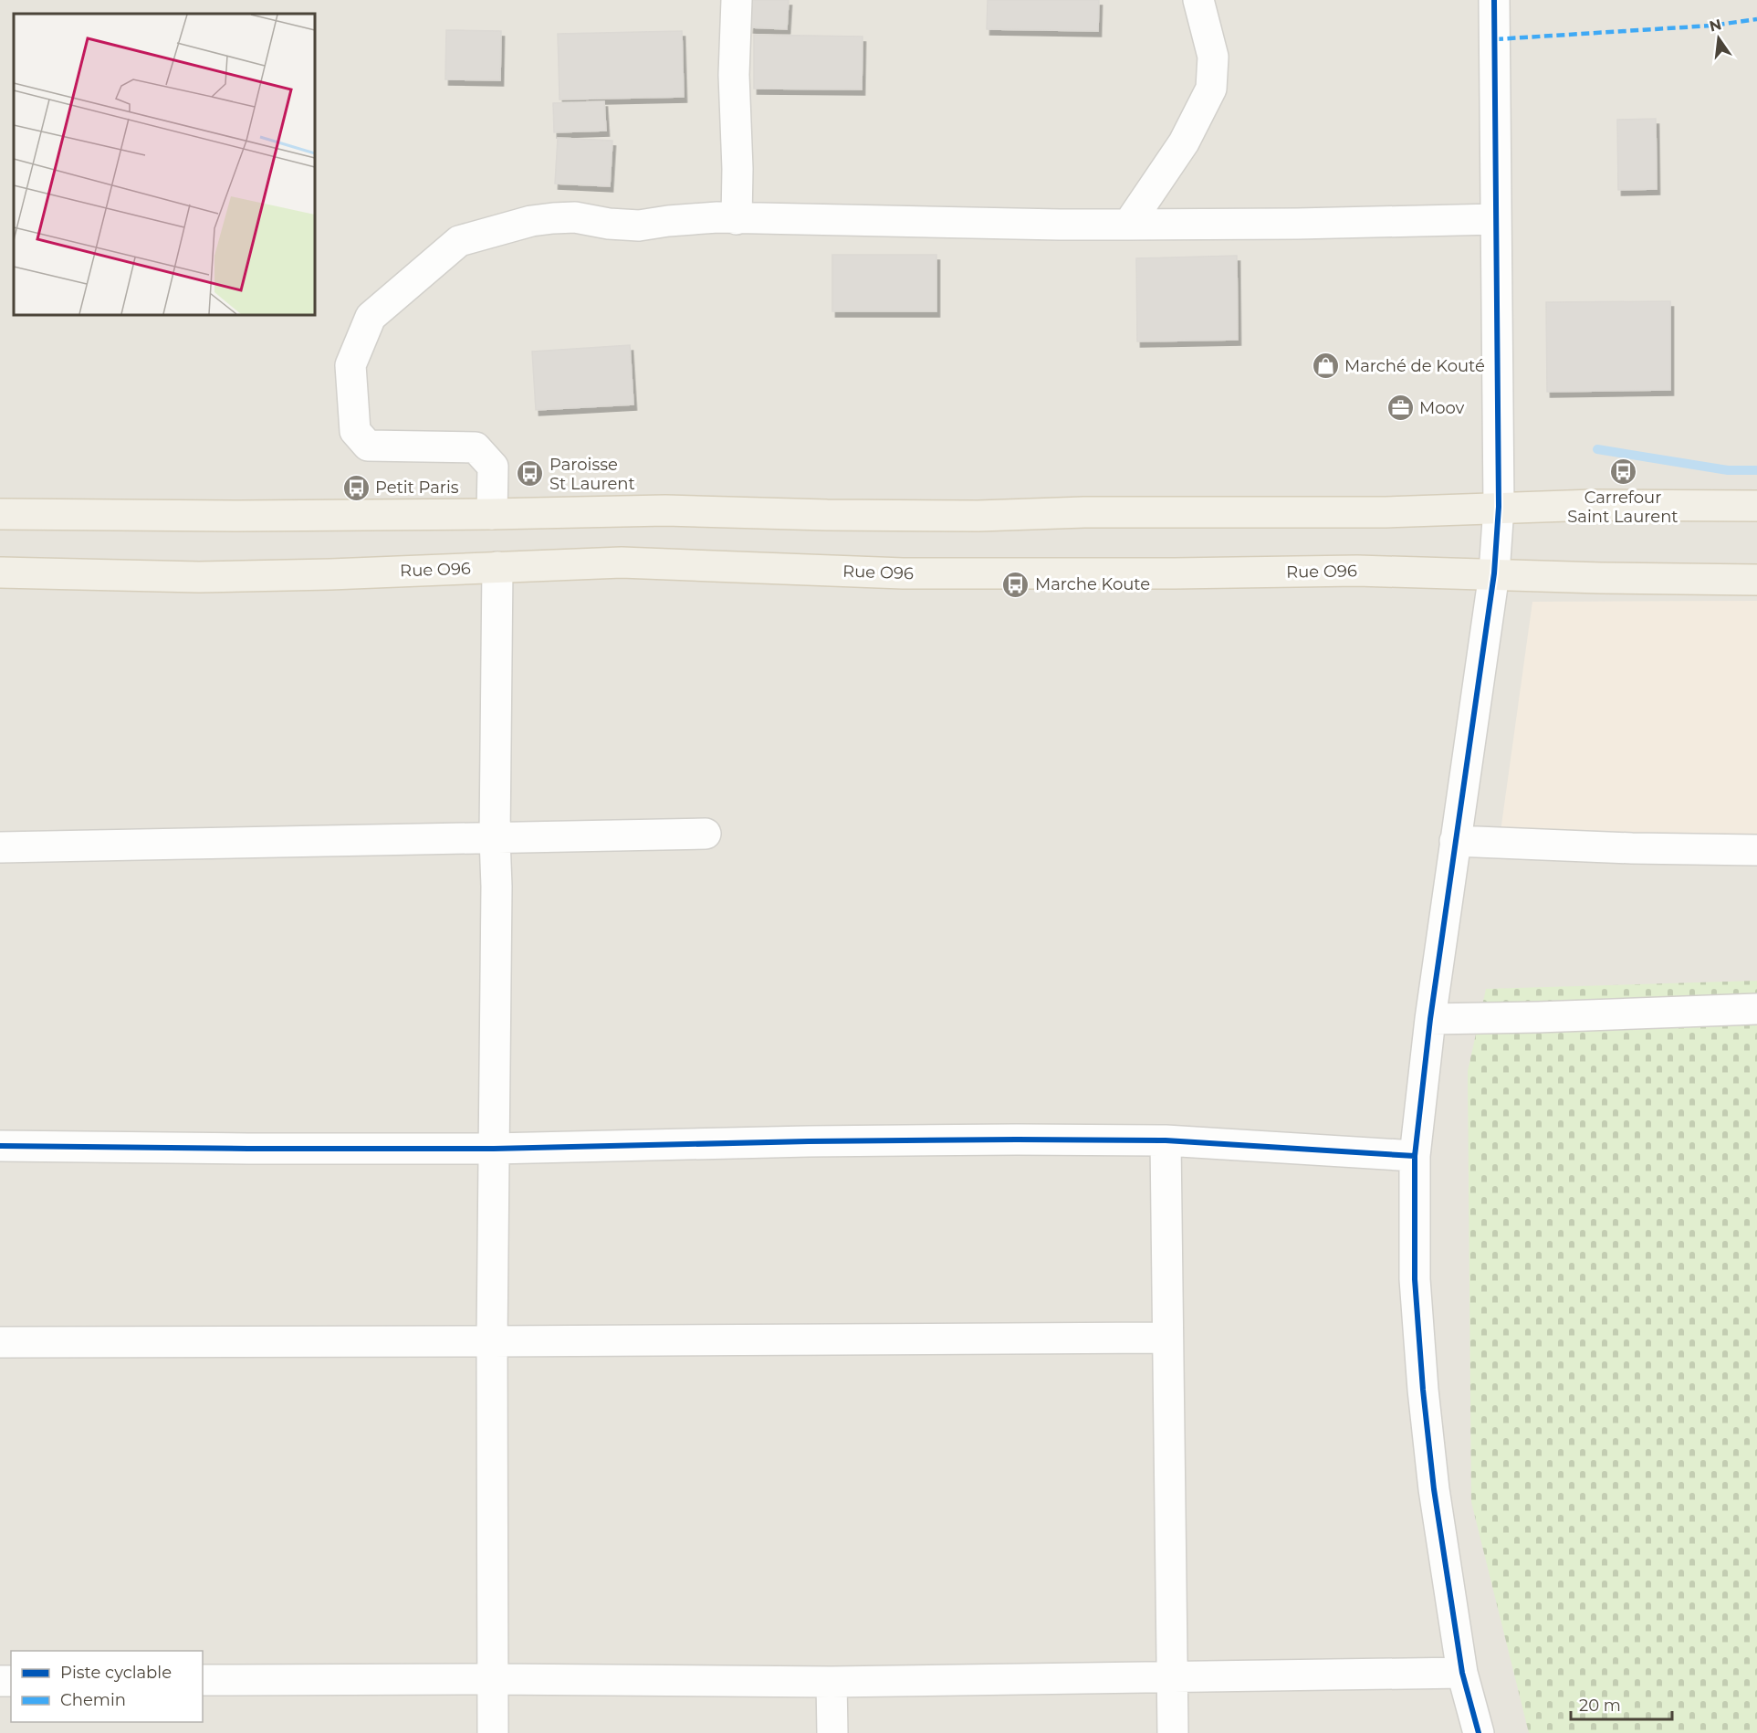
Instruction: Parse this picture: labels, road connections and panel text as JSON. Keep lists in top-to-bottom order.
{
  "streets": {
    "main road": ["Rue O96"]
  },
  "places": {
    "shop": ["Marché de Kouté"],
    "office": ["Moov"],
    "bus stop": [
      "Carrefour Saint Laurent",
      "Paroisse St Laurent",
      "Petit Paris",
      "Marche Koute"
    ]
  },
  "legend": ["Piste cyclable", "Chemin"],
  "scale_bar": "20 m",
  "north": "top"
}
